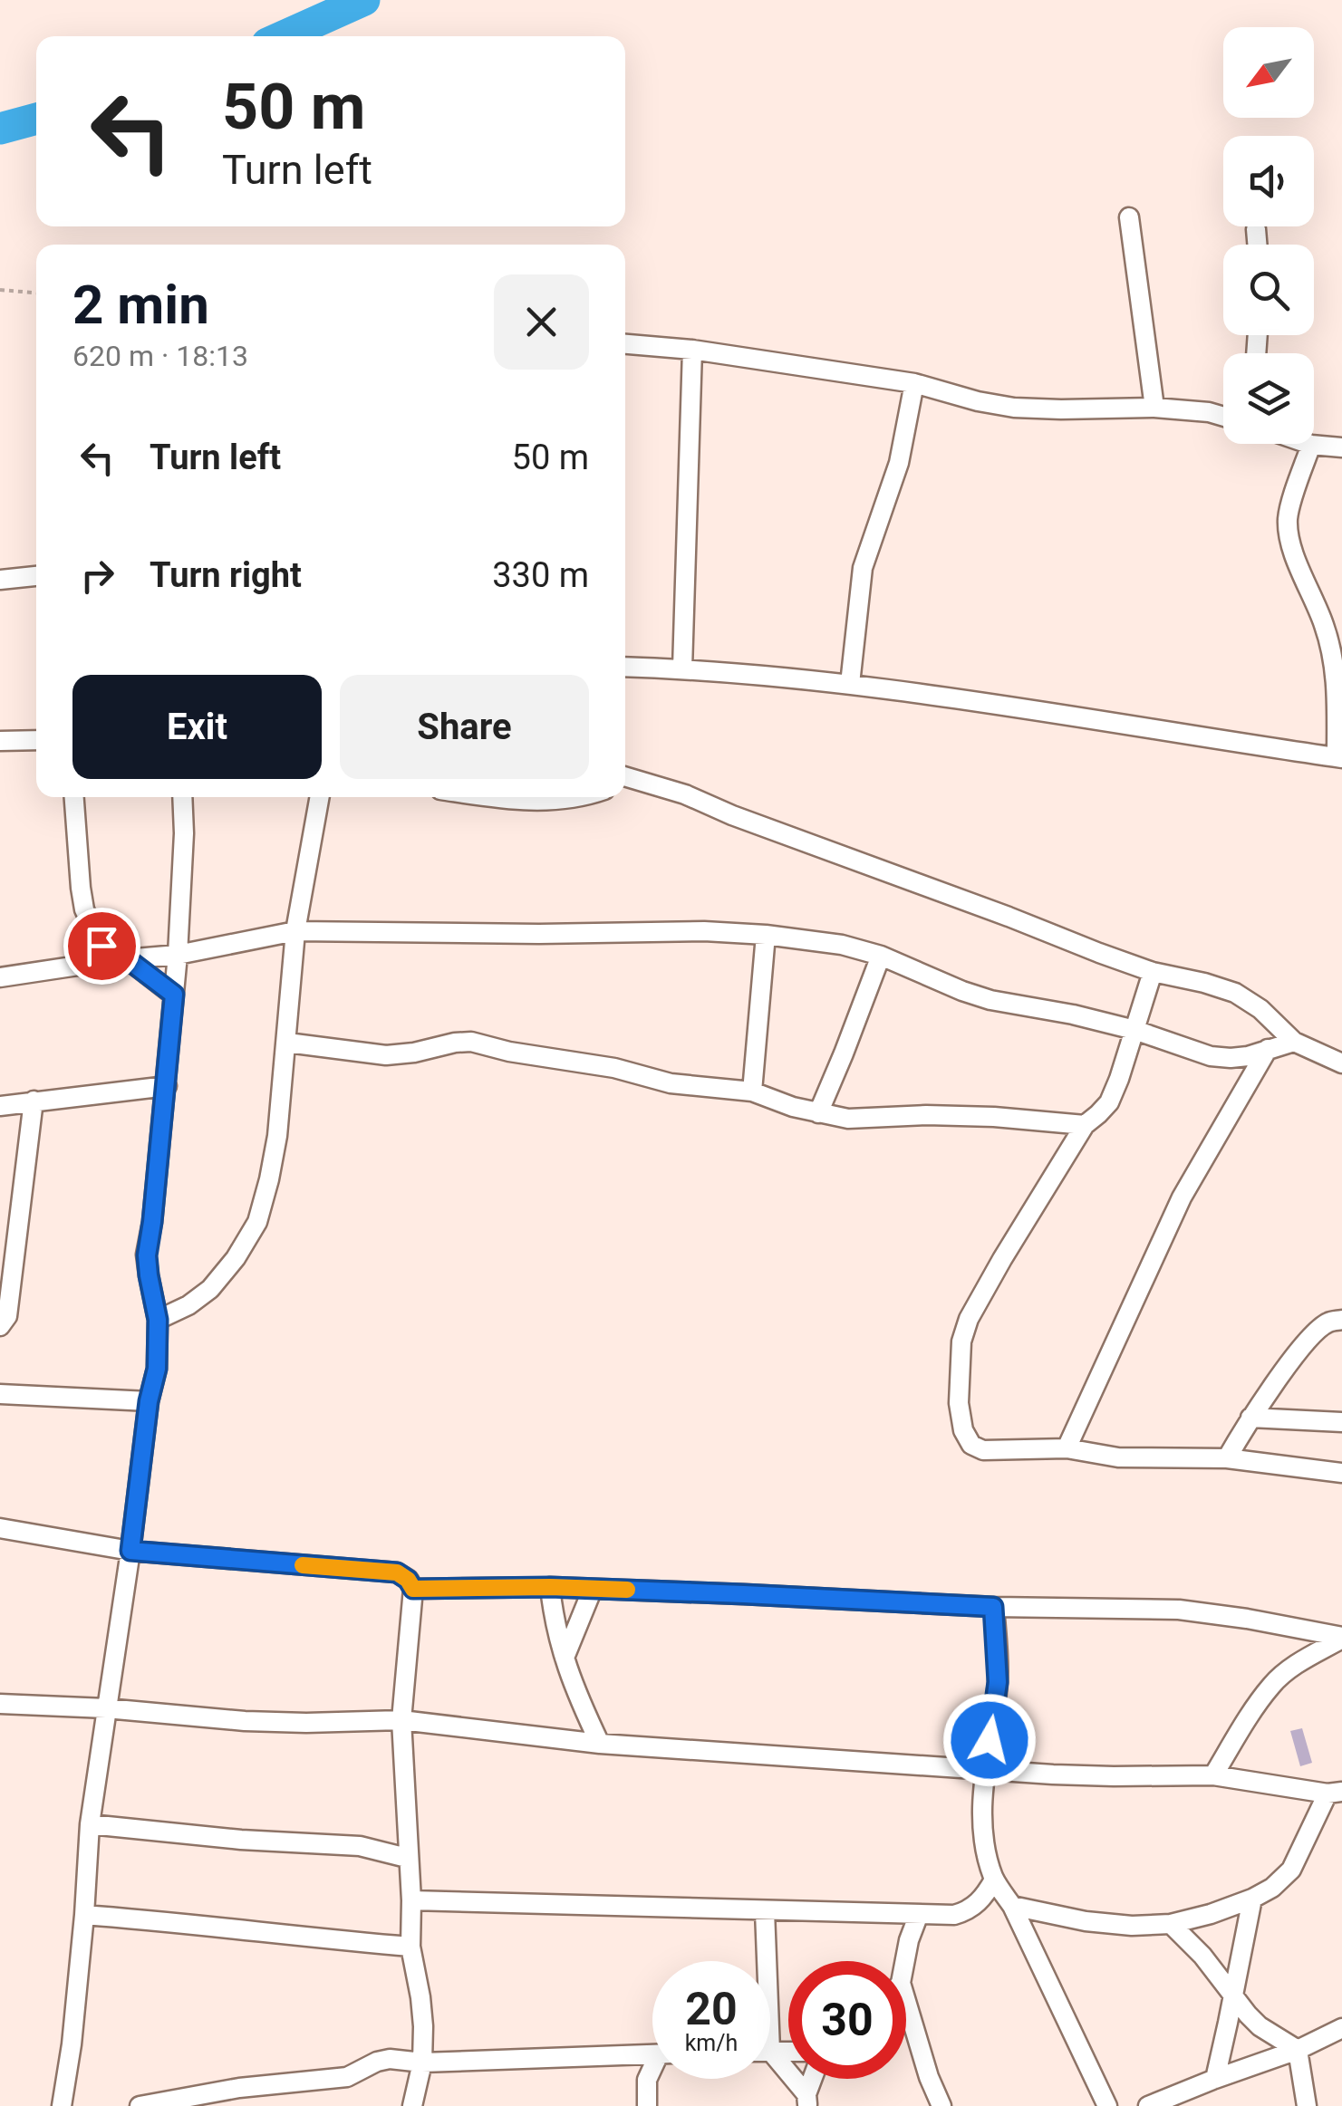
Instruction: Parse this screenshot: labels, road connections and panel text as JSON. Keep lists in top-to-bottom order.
{
  "north": "bottom left",
  "page": {
    "turn": ["50 m", "Turn left"],
    "heading": ["2 min", "620 m · 18:13"],
    "list": [
      {
        "name": "Turn left",
        "value": "50 m"
      },
      {
        "name": "Turn right",
        "value": "330 m"
      }
    ],
    "buttons": ["Exit", "Share"],
    "speed": "20 km/h",
    "limit": "30"
  }
}
